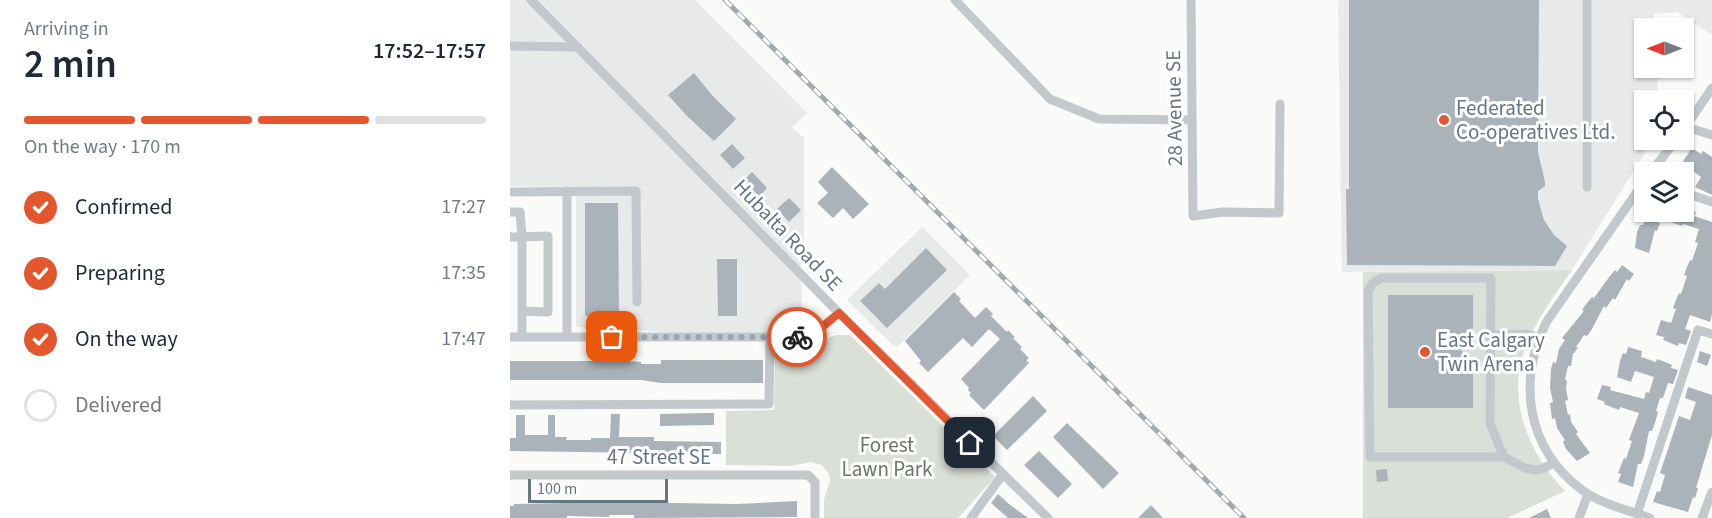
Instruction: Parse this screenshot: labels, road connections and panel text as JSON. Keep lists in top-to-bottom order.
{
  "streets": {
    "street": ["28 Avenue SE", "Hubalta Road SE", "47 Street SE"]
  },
  "parks": ["Forest Lawn Park"],
  "places": ["Federated Co-operatives Ltd.", "East Calgary Twin Arena"],
  "scale_bar": "100 m",
  "north": "left",
  "page": {
    "heading": ["2 min", "Arriving in", "17:52–17:57"],
    "bar": "On the way · 170 m",
    "list": [
      ["Confirmed", "17:27"],
      ["Preparing", "17:35"],
      ["On the way", "17:47"],
      "Delivered"
    ],
    "scale": "100 m"
  }
}
